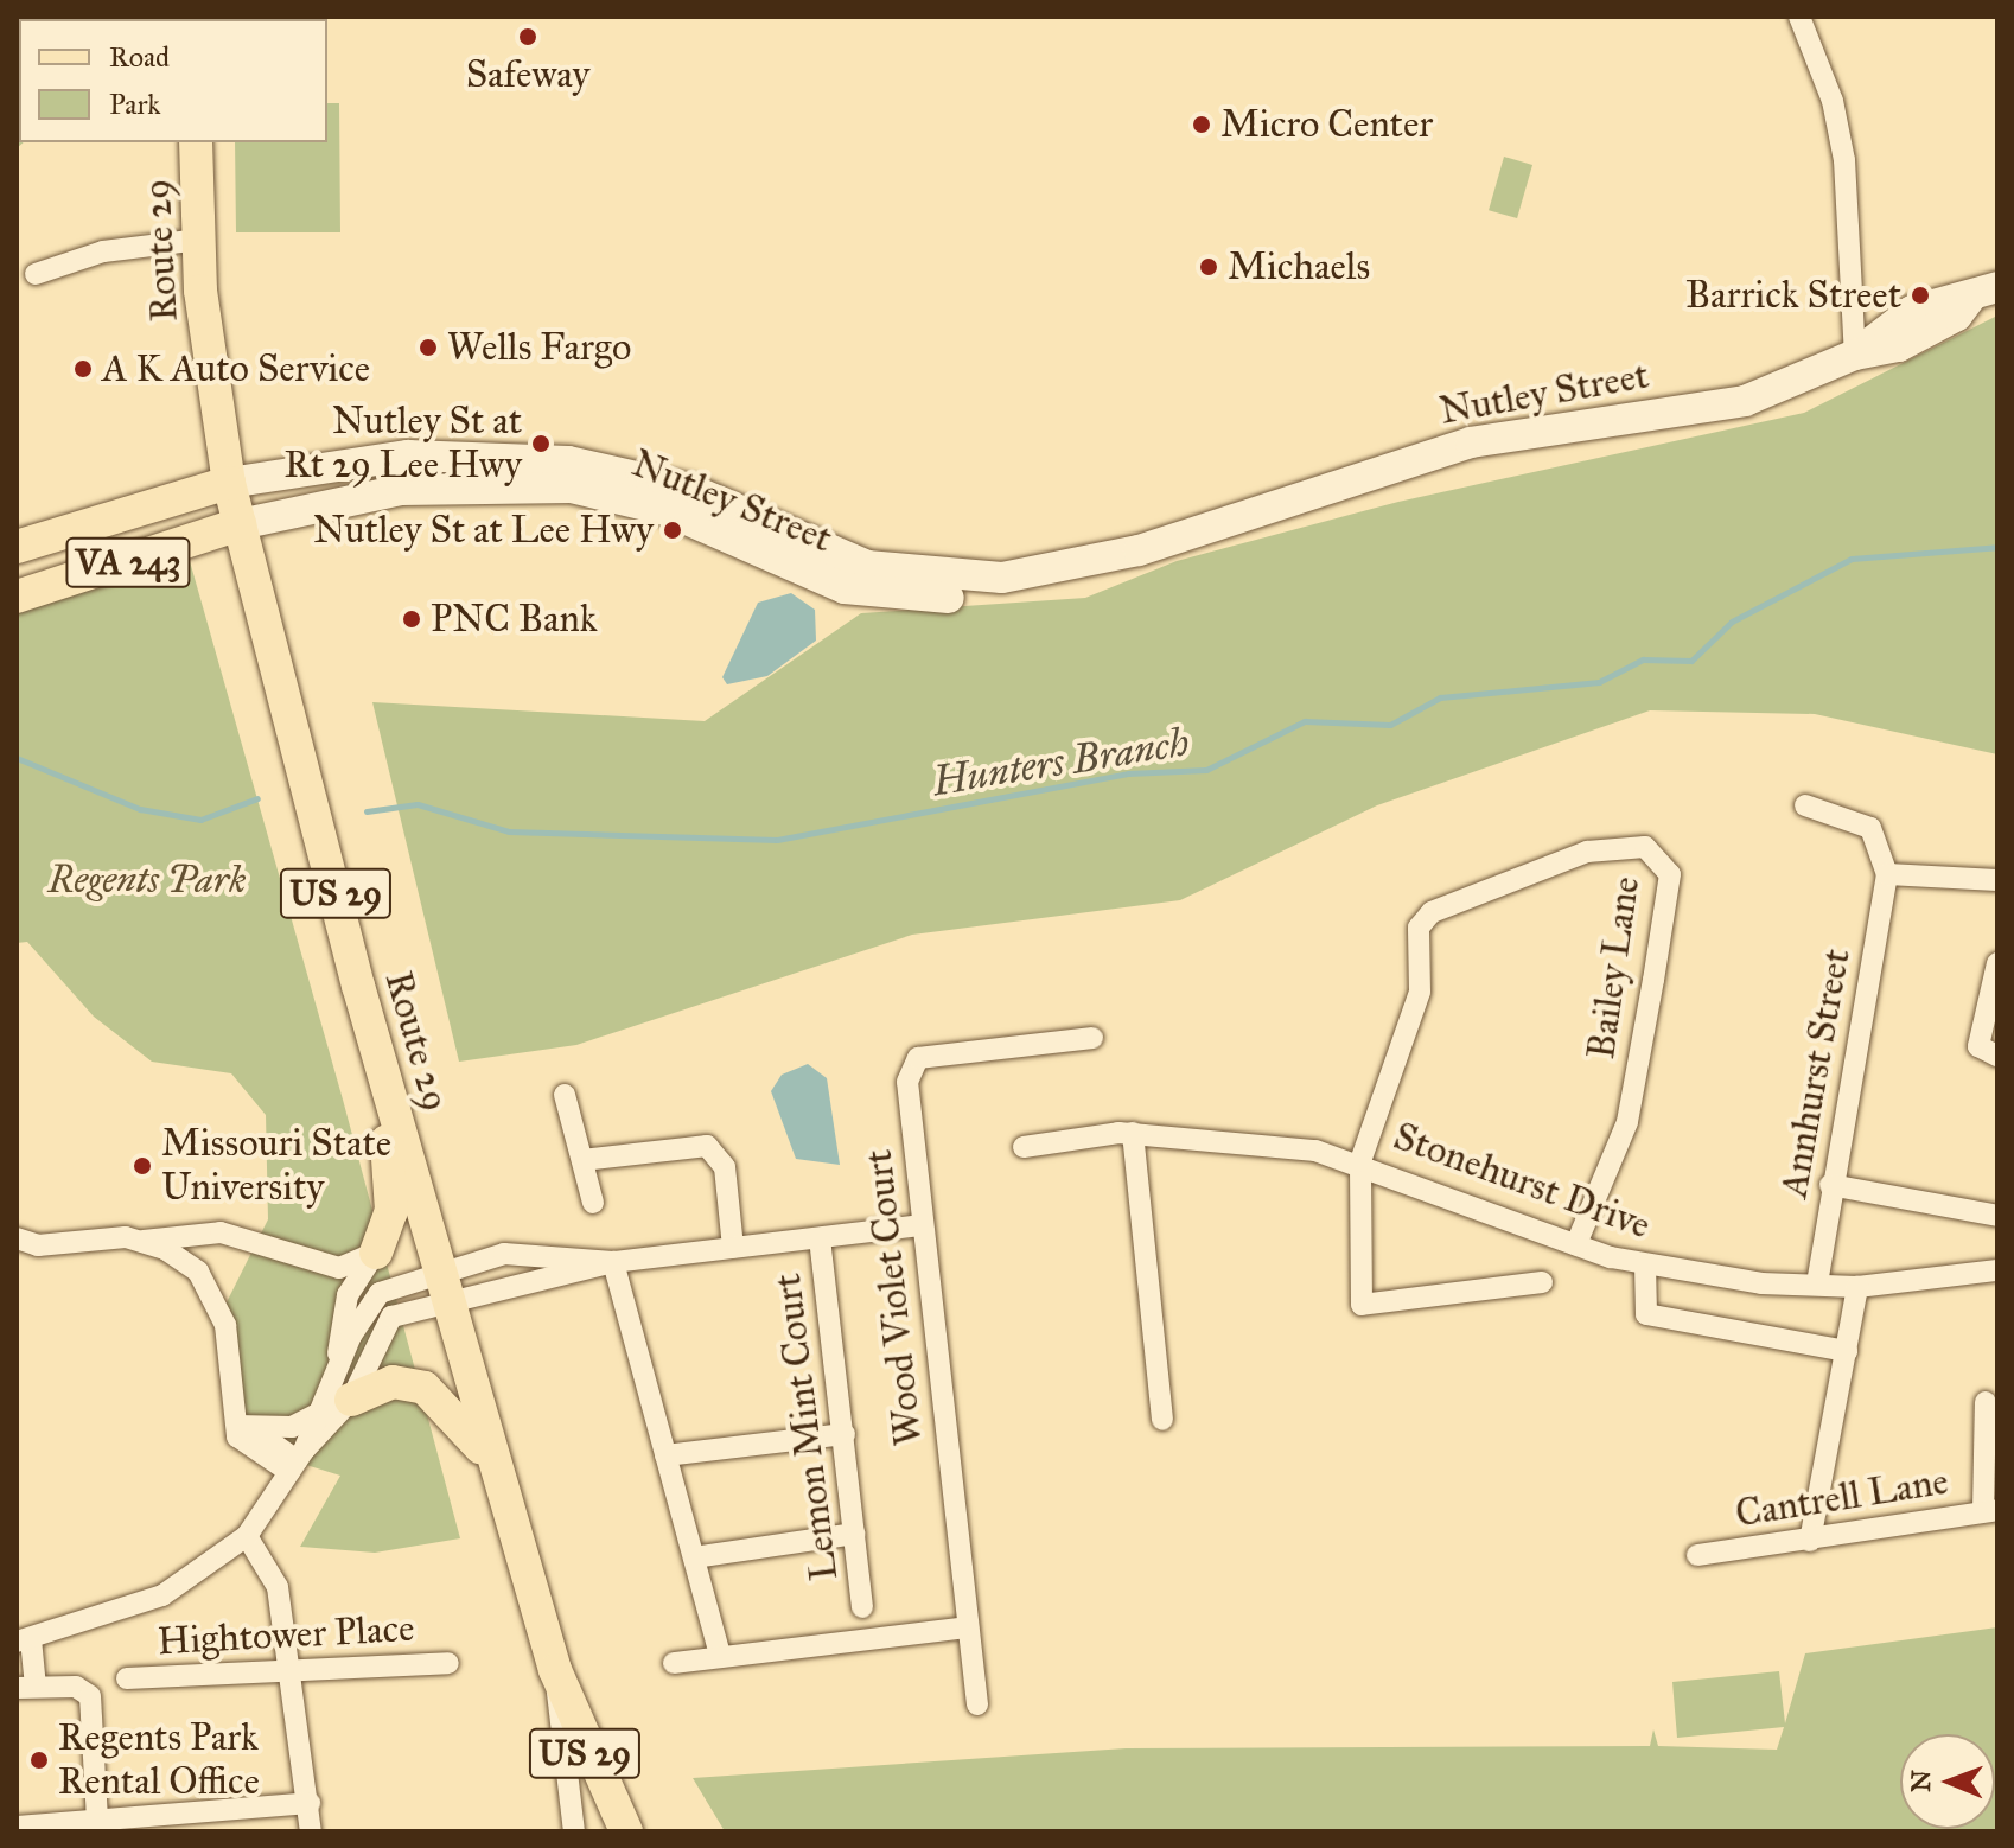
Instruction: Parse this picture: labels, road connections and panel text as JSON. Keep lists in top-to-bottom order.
{
  "streets": {
    "main road": [
      "Route 29",
      "Nutley Street",
      "VA 243",
      "US 29"
    ],
    "street": [
      "Bailey Lane",
      "Annhurst Street",
      "Stonehurst Drive",
      "Wood Violet Court",
      "Lemon Mint Court",
      "Cantrell Lane",
      "Hightower Place"
    ]
  },
  "crossings": [
    ["Route 29", "Nutley Street"],
    ["Bailey Lane", "Stonehurst Drive"],
    ["Annhurst Street", "Stonehurst Drive"]
  ],
  "water": ["Hunters Branch"],
  "parks": ["Regents Park"],
  "places": [
    "Safeway",
    "Micro Center",
    "Michaels",
    "Barrick Street",
    "Wells Fargo",
    "A K Auto Service",
    "Nutley St at Rt 29 Lee Hwy",
    "Nutley St at Lee Hwy",
    "PNC Bank",
    "Missouri State University",
    "Regents Park Rental Office"
  ],
  "legend": ["Road", "Park"],
  "north": "left"
}
